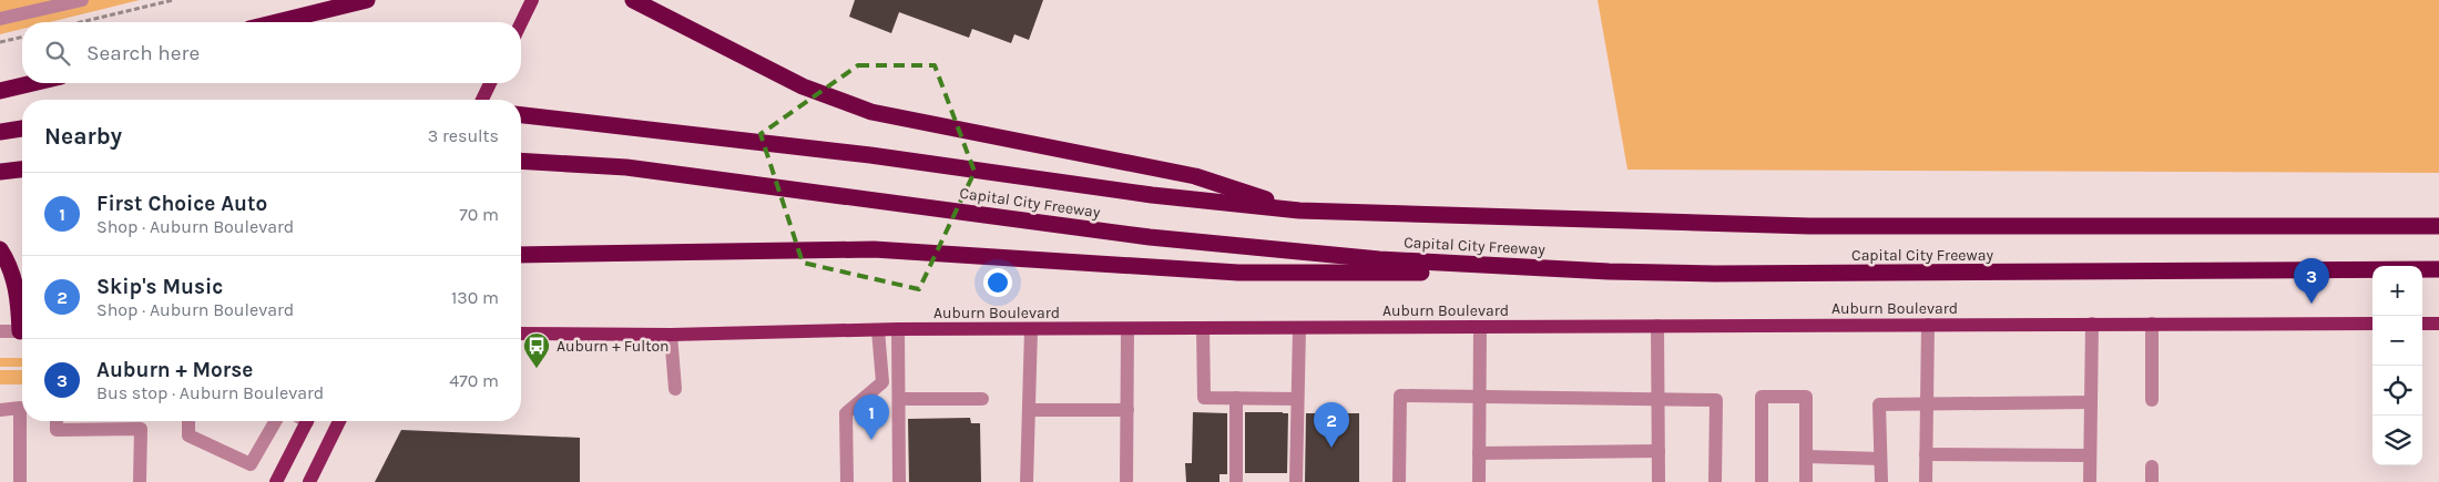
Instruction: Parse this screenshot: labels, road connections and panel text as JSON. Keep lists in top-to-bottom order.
{
  "streets": {
    "highway": ["Capital City Freeway"],
    "main road": ["Auburn Boulevard"]
  },
  "places": {
    "bus stop": ["Auburn + Fulton"]
  },
  "page": {
    "search": "Search here",
    "heading": ["Nearby", "3 results"],
    "list": [
      {
        "mark": "1",
        "name": "First Choice Auto",
        "note": "Shop · Auburn Boulevard",
        "value": "70 m"
      },
      {
        "mark": "2",
        "name": "Skip's Music",
        "note": "Shop · Auburn Boulevard",
        "value": "130 m"
      },
      {
        "mark": "3",
        "name": "Auburn + Morse",
        "note": "Bus stop · Auburn Boulevard",
        "value": "470 m"
      }
    ],
    "pins": ["3", "1", "2"],
    "map_buttons": ["+", "−"]
  }
}
